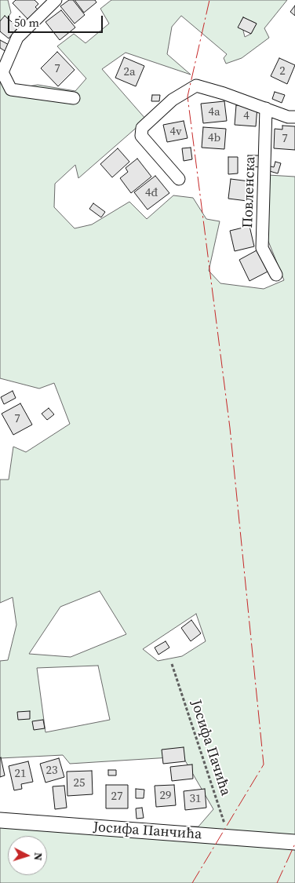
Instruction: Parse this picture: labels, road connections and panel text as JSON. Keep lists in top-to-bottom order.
{
  "streets": {
    "street": ["Повленска", "Јосифа Панчића"],
    "path": ["Јосифа Пачића"]
  },
  "crossings": [
    ["Јосифа Пачића", "Јосифа Панчића"]
  ],
  "house_numbers": [
    "7",
    "2",
    "2a",
    "4a",
    "4",
    "4v",
    "4b",
    "7",
    "4đ",
    "7",
    "23",
    "21",
    "25",
    "29",
    "27",
    "31"
  ],
  "scale_bar": "50 m",
  "north": "right"
}
